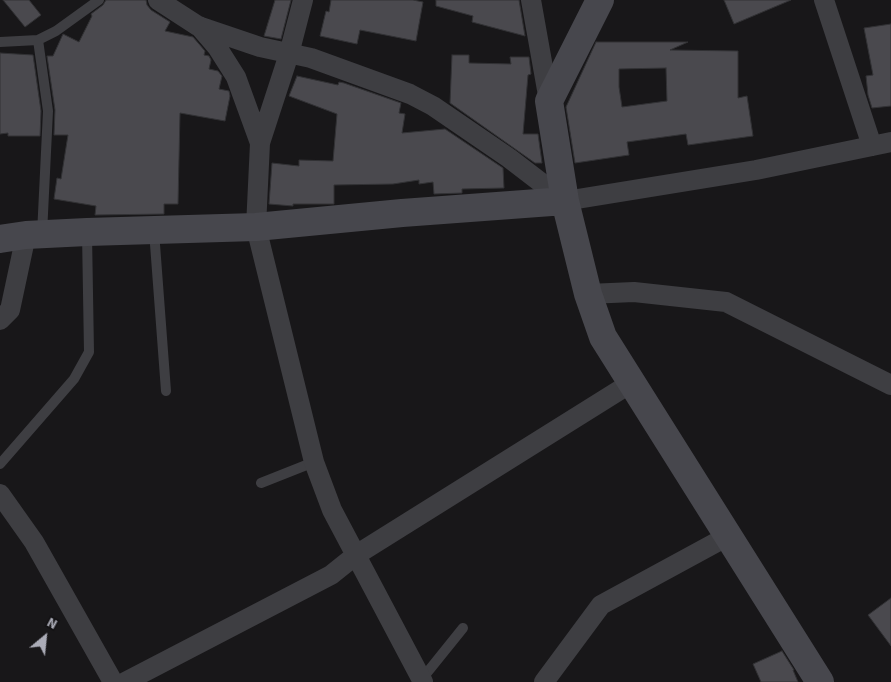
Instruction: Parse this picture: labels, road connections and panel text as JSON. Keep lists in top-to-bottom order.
{
  "north": "top right"
}
